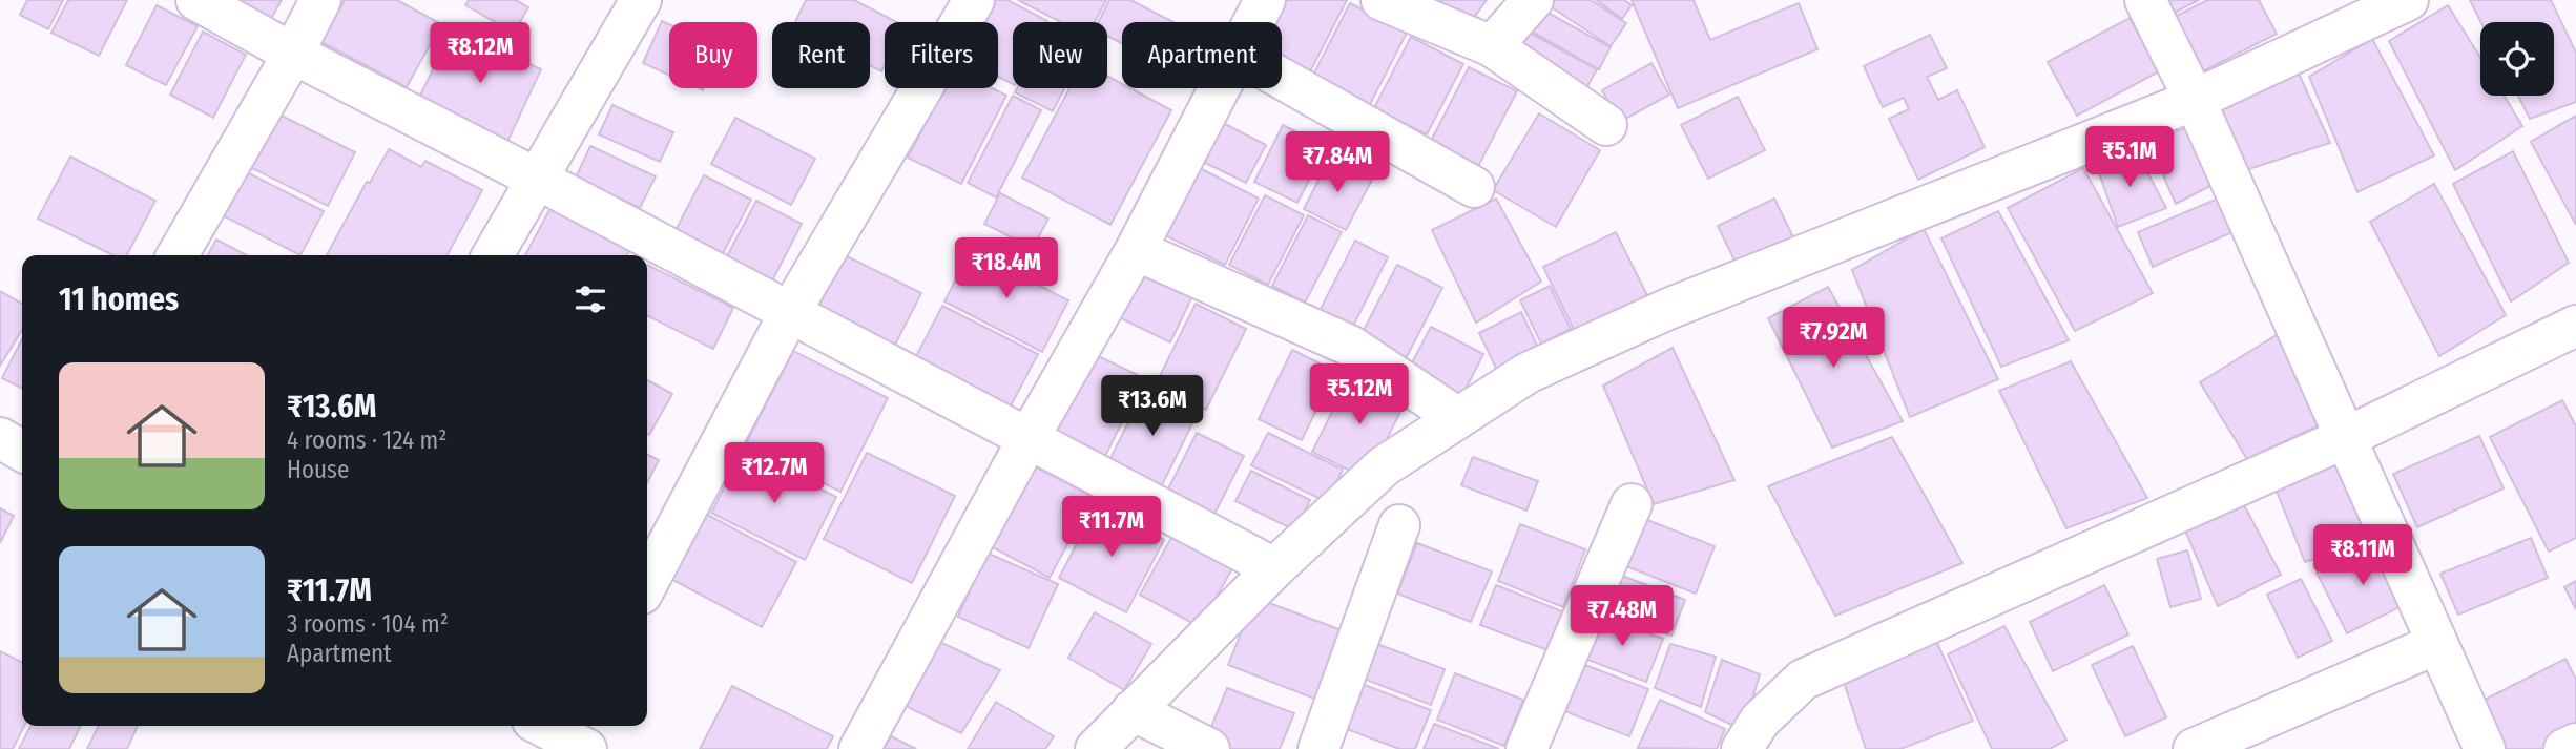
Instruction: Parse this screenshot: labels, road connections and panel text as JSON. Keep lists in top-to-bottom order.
{
  "page": {
    "price": [
      "₹8.12M",
      "₹5.1M",
      "₹7.84M",
      "₹18.4M",
      "₹7.92M",
      "₹5.12M",
      "₹13.6M",
      "₹12.7M",
      "₹11.7M",
      "₹8.11M",
      "₹7.48M"
    ],
    "chip": [
      "Buy",
      "Rent",
      "Filters",
      "New",
      "Apartment"
    ],
    "heading": "11 homes",
    "list": [
      {
        "name": "₹13.6M",
        "note": "4 rooms · 124 m² · House"
      },
      {
        "name": "₹11.7M",
        "note": "3 rooms · 104 m² · Apartment"
      }
    ]
  }
}
